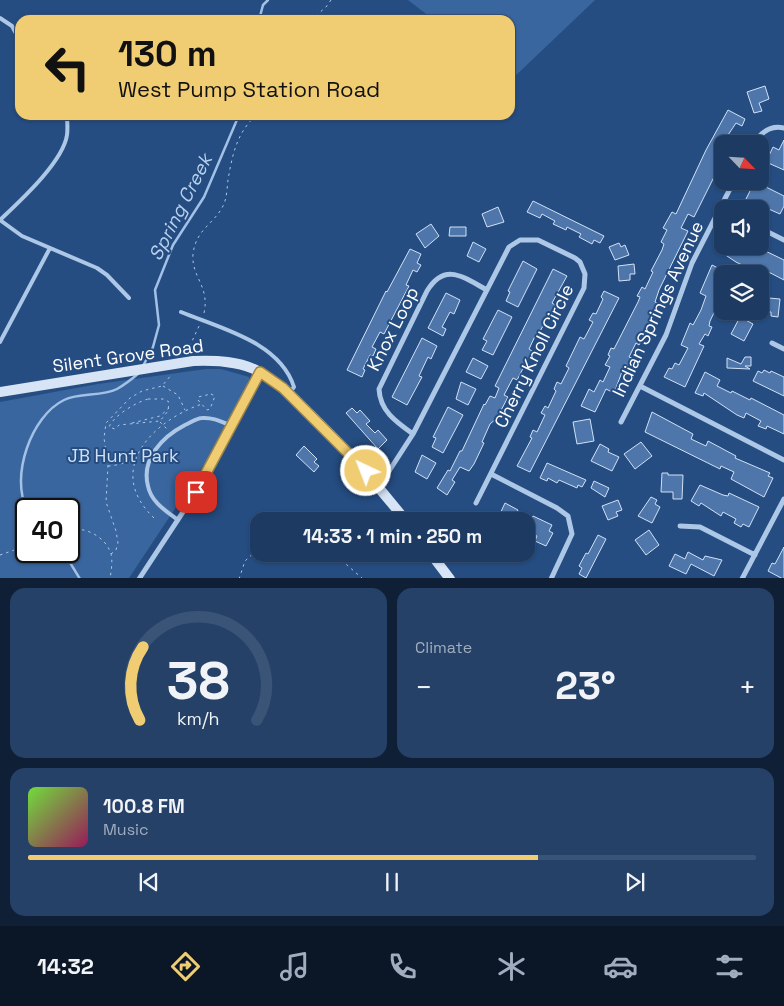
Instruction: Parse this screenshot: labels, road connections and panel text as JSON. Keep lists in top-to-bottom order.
{
  "streets": {
    "street": [
      "Indian Springs Avenue",
      "Knox Loop",
      "Silent Grove Road",
      "Cherry Knoll Circle"
    ]
  },
  "crossings": [
    ["Knox Loop", "Cherry Knoll Circle"],
    ["Silent Grove Road", "Cherry Knoll Circle"]
  ],
  "water": ["Spring Creek"],
  "parks": ["JB Hunt Park"],
  "north": "bottom right",
  "page": {
    "turn": ["130 m", "West Pump Station Road"],
    "limit": "40",
    "trip": "14:33 · 1 min · 250 m",
    "tile": "Climate",
    "heat": ["−", "23°", "+"],
    "song": ["100.8 FM", "Music"],
    "tabs": "14:32",
    "gauge": ["38", "km/h"]
  }
}
